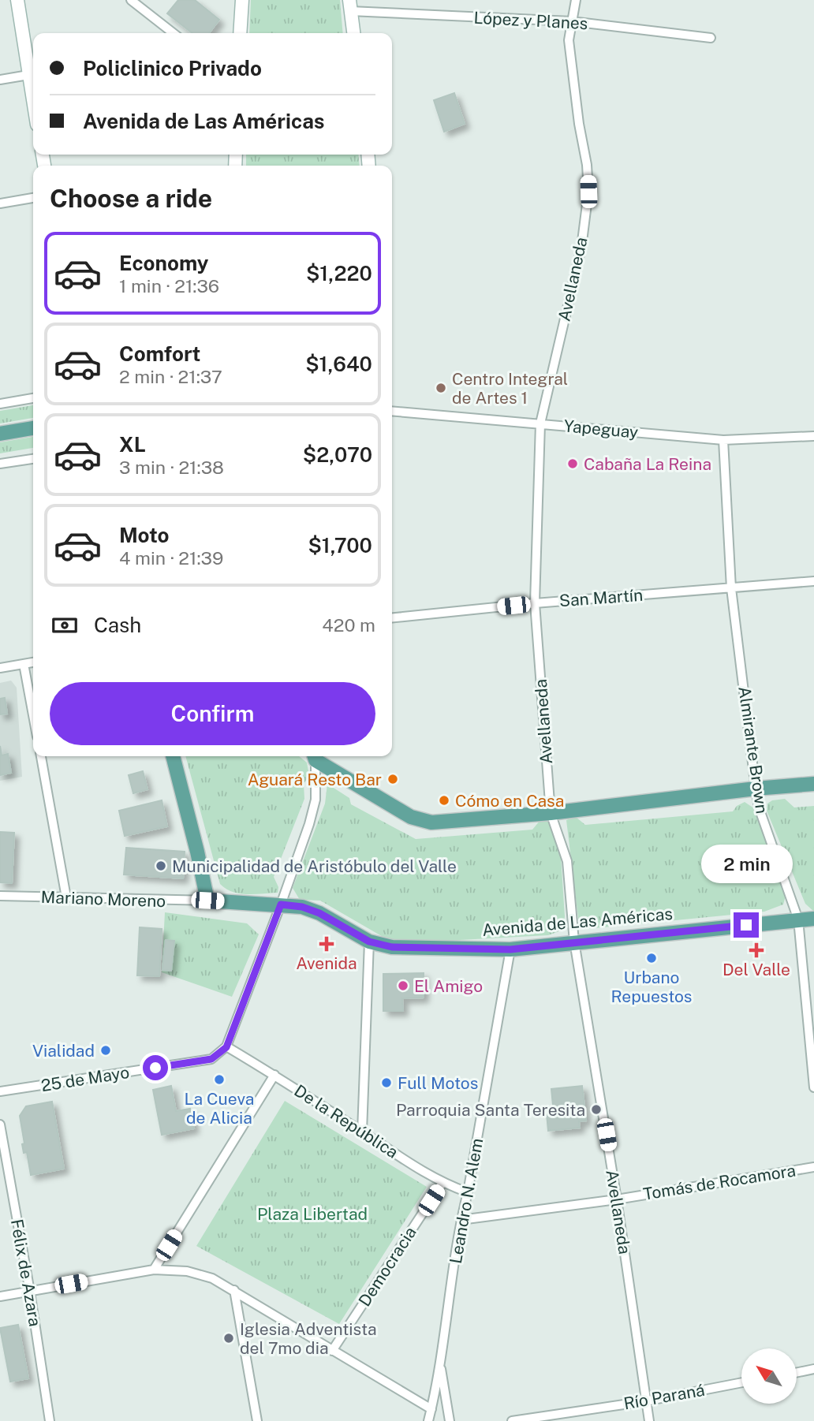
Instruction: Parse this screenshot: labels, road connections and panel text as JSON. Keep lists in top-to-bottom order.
{
  "streets": {
    "main road": ["Avenida de Las Américas"],
    "street": [
      "López y Planes",
      "Avellaneda",
      "Yapeguay",
      "San Martín",
      "Almirante Brown",
      "Mariano Moreno",
      "25 de Mayo",
      "De la República",
      "Tomás de Rocamora",
      "Leandro N. Alem",
      "Democracia",
      "Félix de Azara",
      "Río Paraná"
    ]
  },
  "crossings": [
    ["López y Planes", "Avellaneda"],
    ["Avellaneda", "Yapeguay"],
    ["Avellaneda", "San Martín"],
    ["Avellaneda", "Avenida de Las Américas"],
    ["Avellaneda", "Tomás de Rocamora"],
    ["Avellaneda", "Río Paraná"],
    ["Yapeguay", "Almirante Brown"],
    ["San Martín", "Almirante Brown"],
    ["Almirante Brown", "Avenida de Las Américas"],
    ["Mariano Moreno", "Avenida de Las Américas"],
    ["Avenida de Las Américas", "Leandro N. Alem"],
    ["25 de Mayo", "De la República"],
    ["De la República", "Leandro N. Alem"],
    ["De la República", "Democracia"],
    ["Tomás de Rocamora", "Leandro N. Alem"]
  ],
  "parks": ["Plaza Libertad"],
  "places": {
    "other": [
      "Centro Integral de Artes 1",
      "Cabaña La Reina",
      "Aguará Resto Bar",
      "Cómo en Casa",
      "Municipalidad de Aristóbulo del Valle",
      "Urbano Repuestos",
      "El Amigo",
      "Vialidad",
      "La Cueva de Alicia",
      "Full Motos",
      "Parroquia Santa Teresita",
      "Iglesia Adventista del 7mo dia"
    ],
    "health": ["Avenida", "Del Valle"]
  },
  "north": "top left",
  "page": {
    "banner": ["Policlinico Privado", "Avenida de Las Américas"],
    "heading": "Choose a ride",
    "list": [
      {
        "name": "Economy",
        "note": "1 min · 21:36",
        "value": "$1,220"
      },
      {
        "name": "Comfort",
        "note": "2 min · 21:37",
        "value": "$1,640"
      },
      {
        "name": "XL",
        "note": "3 min · 21:38",
        "value": "$2,070"
      },
      {
        "name": "Moto",
        "note": "4 min · 21:39",
        "value": "$1,700"
      }
    ],
    "pay": ["Cash", "420 m"],
    "buttons": "Confirm",
    "bubble": "2 min"
  }
}
